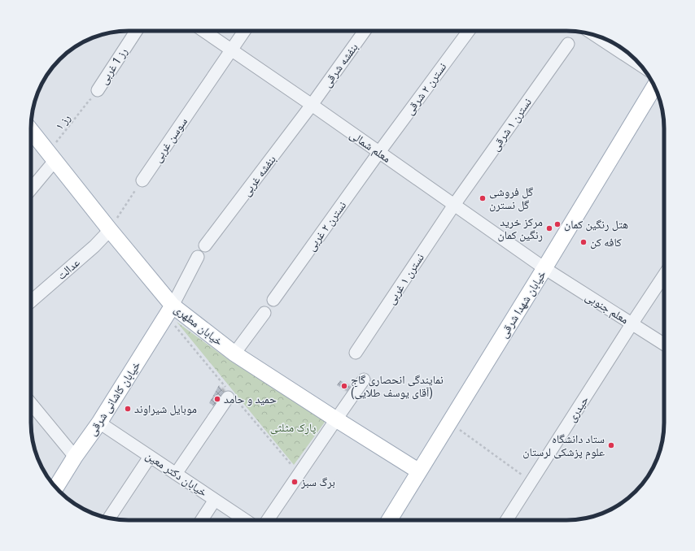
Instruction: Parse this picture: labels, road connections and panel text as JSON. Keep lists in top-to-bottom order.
{
  "streets": {
    "main road": ["خیابان شهدا شرقی", "خیابان مطهری", "خیابان کاشانی شرقی"],
    "street": [
      "بنفشه شرقی",
      "رز 1 غربی",
      "نسترن ۲ شرقی",
      "نسترن ۱ شرقی",
      "سوسن غربی",
      "معلم شمالی",
      "بنفشه غربی",
      "نسترن ۲ غربی",
      "عدالت",
      "نسترن ۱ غربی",
      "معلم جنوبی",
      "حیدری",
      "خیابان دکتر معین"
    ],
    "path": ["رز ۱"]
  },
  "crossings": [
    ["بنفشه شرقی", "معلم شمالی"],
    ["بنفشه شرقی", "بنفشه غربی"],
    ["نسترن ۲ شرقی", "معلم شمالی"],
    ["نسترن ۲ شرقی", "نسترن ۲ غربی"],
    ["رز ۱", "خیابان مطهری"],
    ["نسترن ۱ شرقی", "معلم شمالی"],
    ["نسترن ۱ شرقی", "نسترن ۱ غربی"],
    ["سوسن غربی", "معلم شمالی"],
    ["معلم شمالی", "بنفشه غربی"],
    ["معلم شمالی", "نسترن ۲ غربی"],
    ["معلم شمالی", "نسترن ۱ غربی"],
    ["معلم شمالی", "خیابان شهدا شرقی"],
    ["معلم شمالی", "معلم جنوبی"],
    ["عدالت", "خیابان مطهری"],
    ["خیابان شهدا شرقی", "معلم جنوبی"],
    ["خیابان شهدا شرقی", "خیابان مطهری"],
    ["معلم جنوبی", "حیدری"],
    ["خیابان مطهری", "خیابان کاشانی شرقی"],
    ["خیابان کاشانی شرقی", "خیابان دکتر معین"]
  ],
  "parks": ["پارک مثلثی"],
  "places": [
    "گل فروشی گل نسترن",
    "هتل رنگین کمان",
    "مرکز خرید رنگین کمان",
    "کافه کن",
    "نمایندگی انحصاری گاج (آقای یوسف طلایی)",
    "حمید و حامد",
    "موبایل شیراوند",
    "ستاد دانشگاه علوم پزشکی لرستان",
    "برگ سبز"
  ]
}
